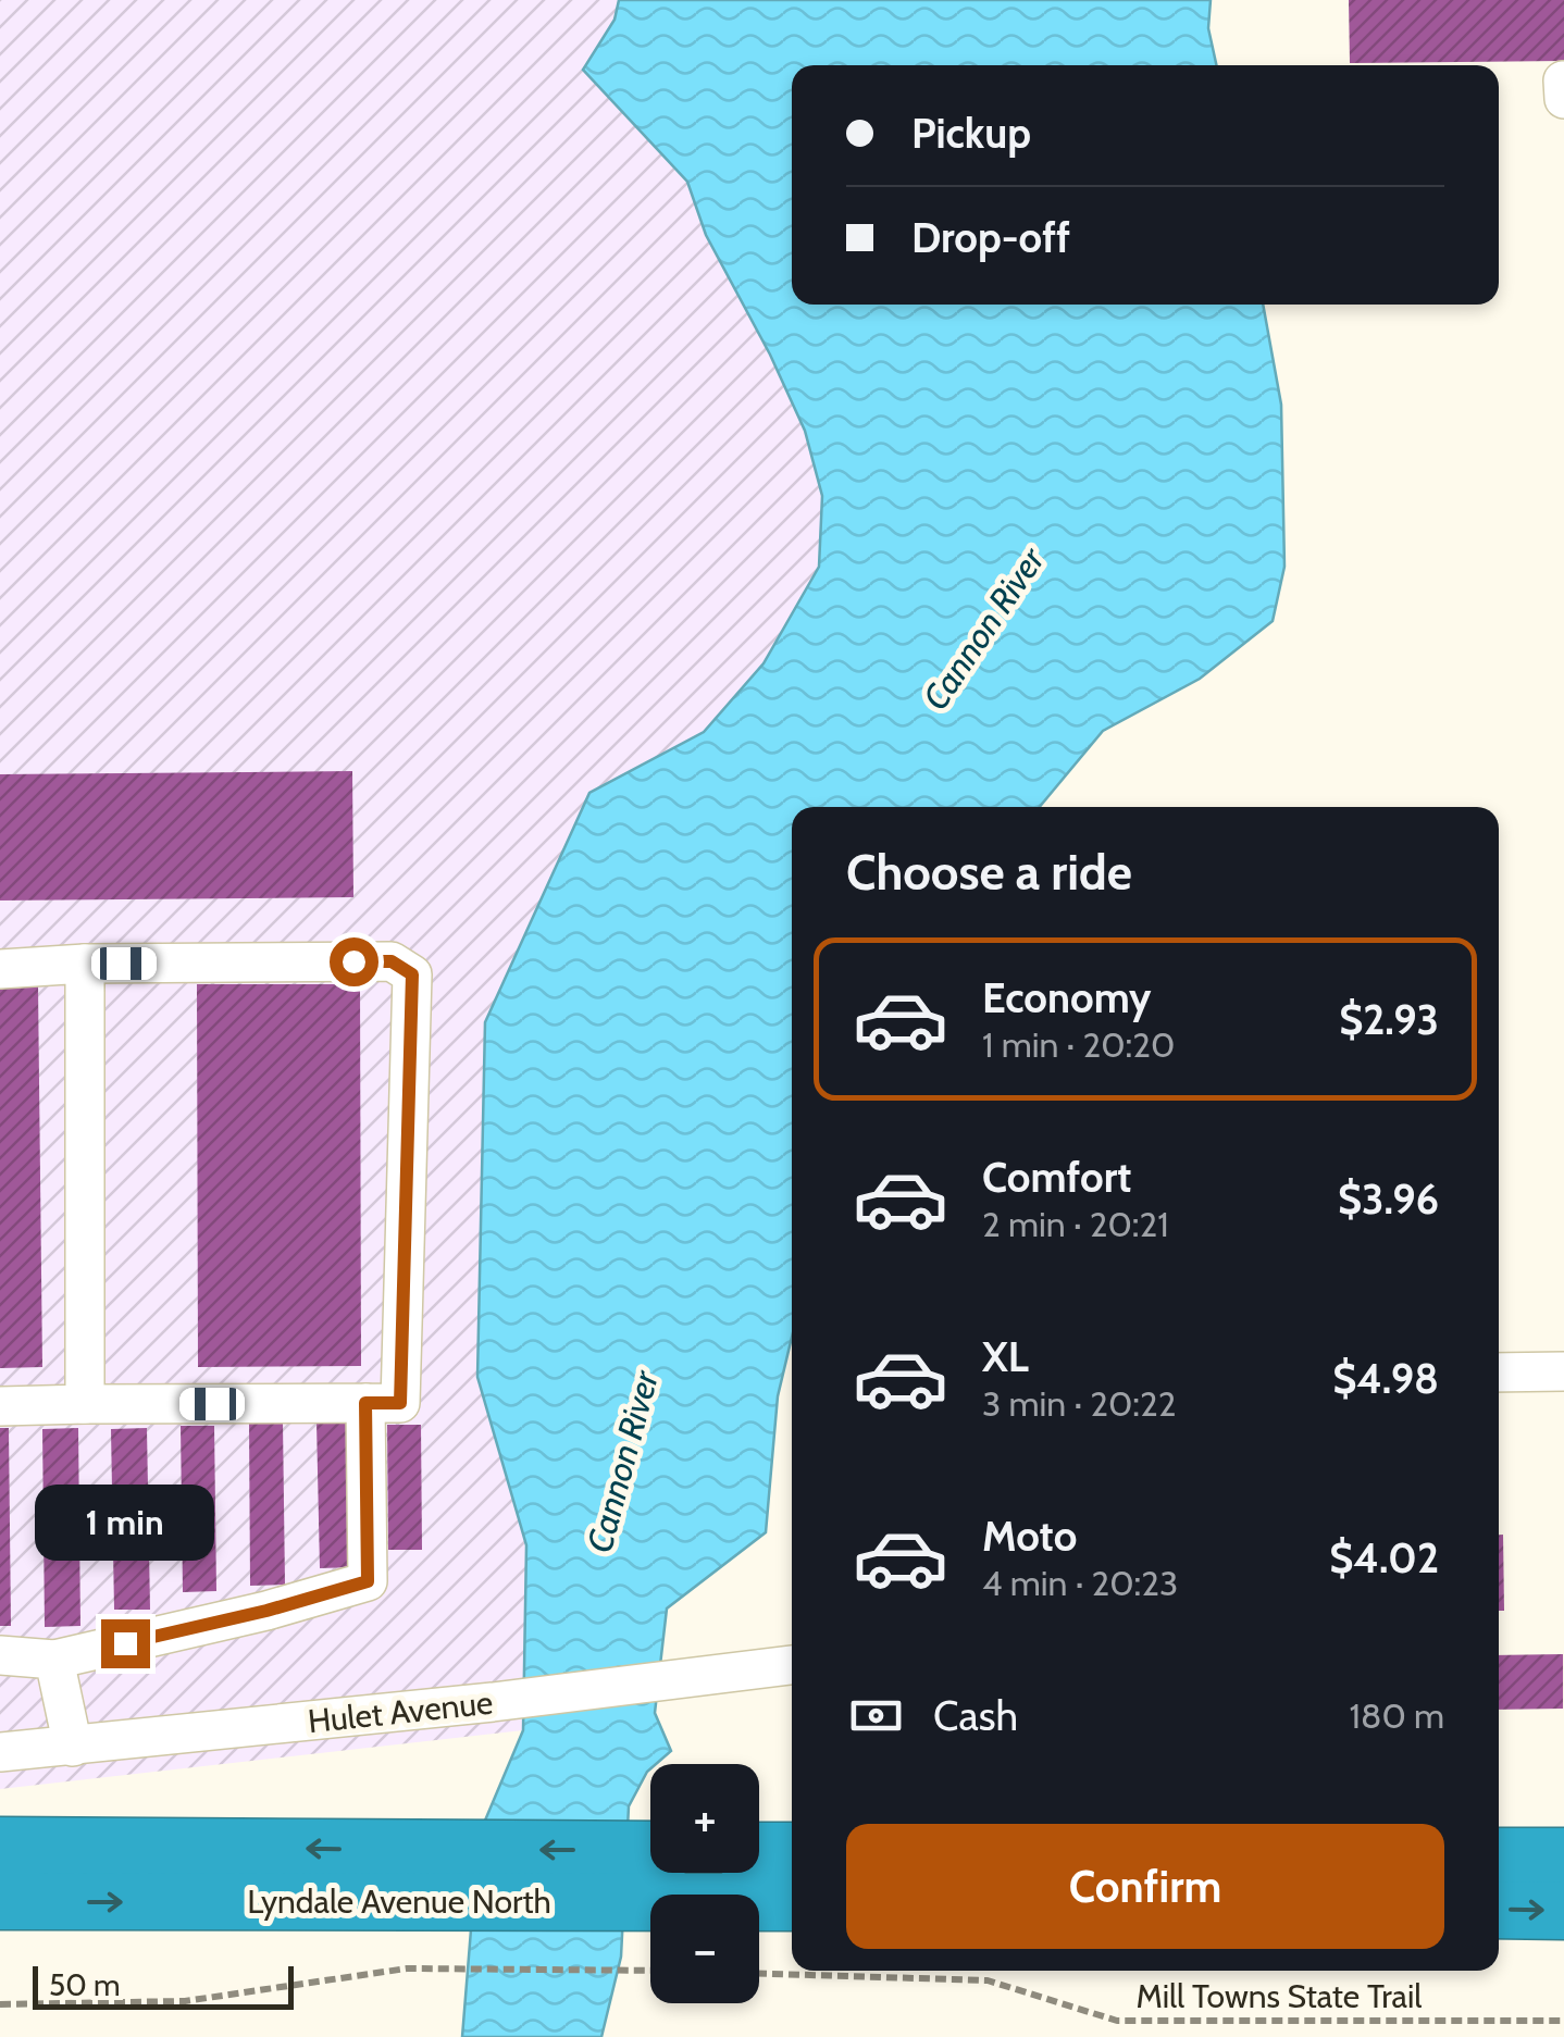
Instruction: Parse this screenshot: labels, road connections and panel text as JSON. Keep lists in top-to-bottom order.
{
  "streets": {
    "highway": ["Lyndale Avenue North"],
    "street": ["Hulet Avenue"],
    "path": ["Mill Towns State Trail"]
  },
  "water": ["Cannon River"],
  "scale_bar": "50 m",
  "page": {
    "banner": ["Pickup", "Drop-off"],
    "heading": "Choose a ride",
    "list": [
      {
        "name": "Economy",
        "note": "1 min · 20:20",
        "value": "$2.93"
      },
      {
        "name": "Comfort",
        "note": "2 min · 20:21",
        "value": "$3.96"
      },
      {
        "name": "XL",
        "note": "3 min · 20:22",
        "value": "$4.98"
      },
      {
        "name": "Moto",
        "note": "4 min · 20:23",
        "value": "$4.02"
      }
    ],
    "bubble": "1 min",
    "pay": ["Cash", "180 m"],
    "map_buttons": ["+", "−"],
    "buttons": "Confirm",
    "scale": "50 m"
  }
}
